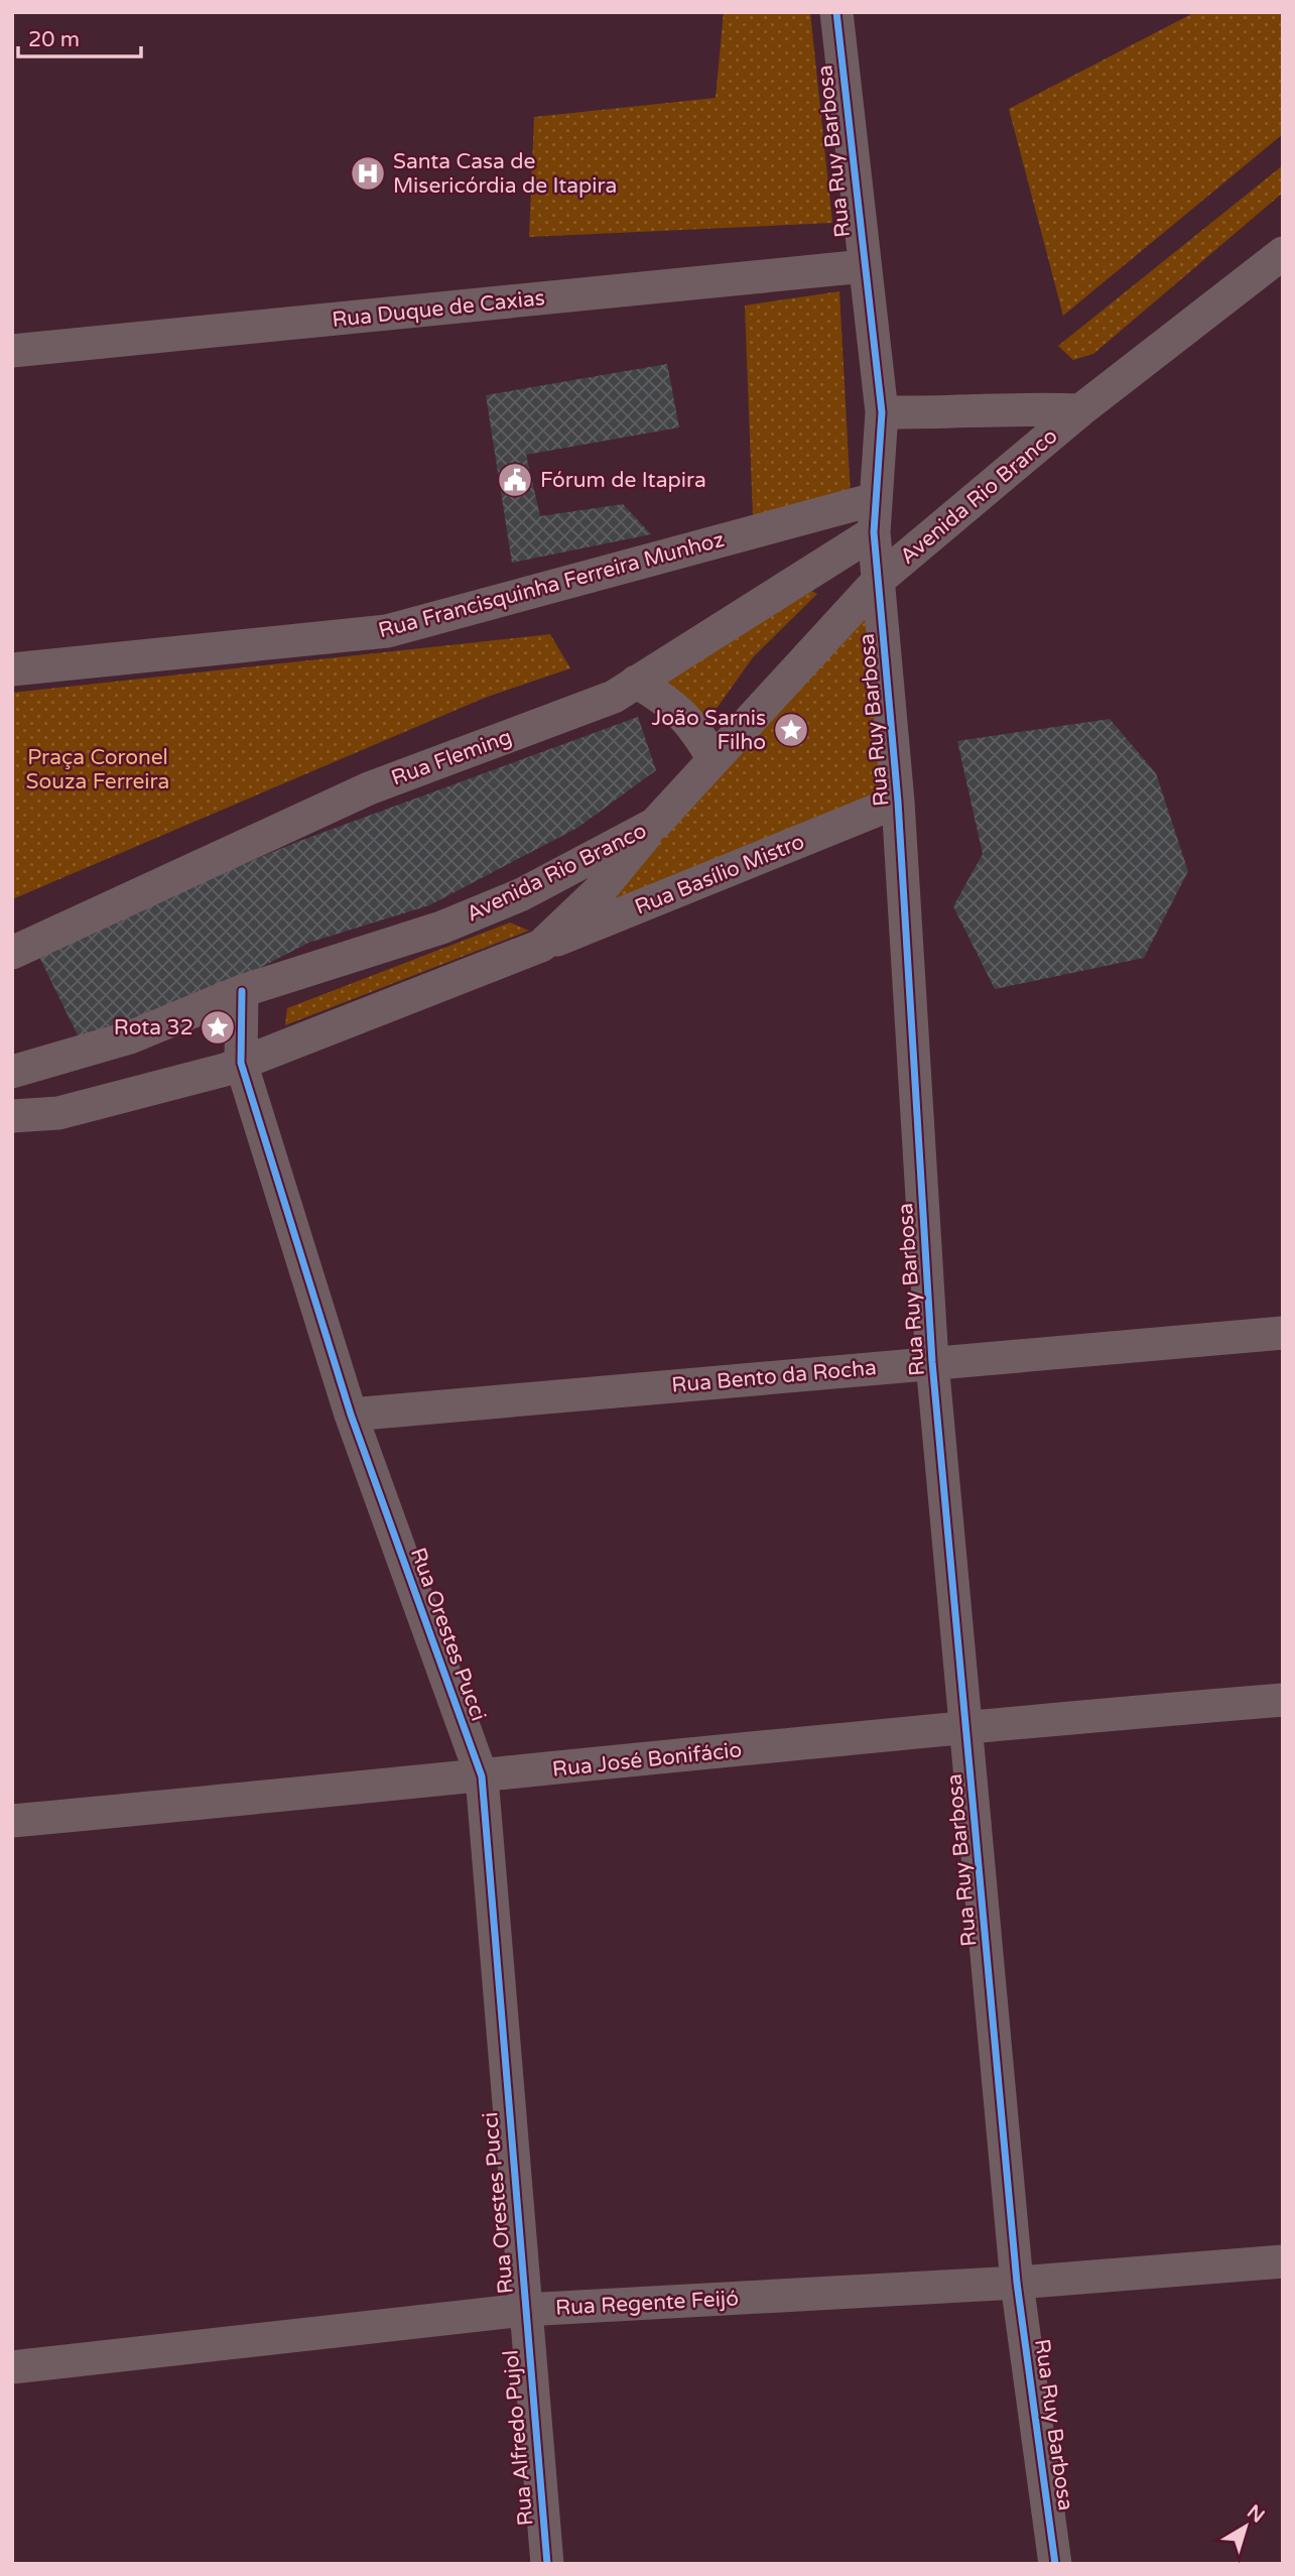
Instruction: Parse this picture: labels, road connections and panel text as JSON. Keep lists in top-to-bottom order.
{
  "streets": {
    "street": [
      "Rua Ruy Barbosa",
      "Rua Duque de Caxias",
      "Avenida Rio Branco",
      "Rua Francisquinha Ferreira Munhoz",
      "Rua Fleming",
      "Rua Basílio Mistro",
      "Rua Bento da Rocha",
      "Rua Orestes Pucci",
      "Rua José Bonifácio",
      "Rua Regente Feijó",
      "Rua Alfredo Pujol"
    ]
  },
  "crossings": [
    ["Rua Ruy Barbosa", "Rua Duque de Caxias"],
    ["Rua Ruy Barbosa", "Avenida Rio Branco"],
    ["Rua Ruy Barbosa", "Rua Francisquinha Ferreira Munhoz"],
    ["Rua Ruy Barbosa", "Rua Fleming"],
    ["Rua Ruy Barbosa", "Rua Basílio Mistro"],
    ["Rua Ruy Barbosa", "Rua Bento da Rocha"],
    ["Rua Ruy Barbosa", "Rua José Bonifácio"],
    ["Rua Ruy Barbosa", "Rua Regente Feijó"],
    ["Avenida Rio Branco", "Rua Orestes Pucci"],
    ["Rua Basílio Mistro", "Rua Orestes Pucci"],
    ["Rua Bento da Rocha", "Rua Orestes Pucci"],
    ["Rua Orestes Pucci", "Rua José Bonifácio"],
    ["Rua Orestes Pucci", "Rua Regente Feijó"],
    ["Rua Orestes Pucci", "Rua Alfredo Pujol"],
    ["Rua Regente Feijó", "Rua Alfredo Pujol"]
  ],
  "parks": ["Praça Coronel Souza Ferreira"],
  "places": {
    "hospital": ["Santa Casa de Misericórdia de Itapira"],
    "public building": ["Fórum de Itapira"],
    "place": ["João Sarnis Filho", "Rota 32"]
  },
  "scale_bar": "20 m",
  "north": "top right"
}
